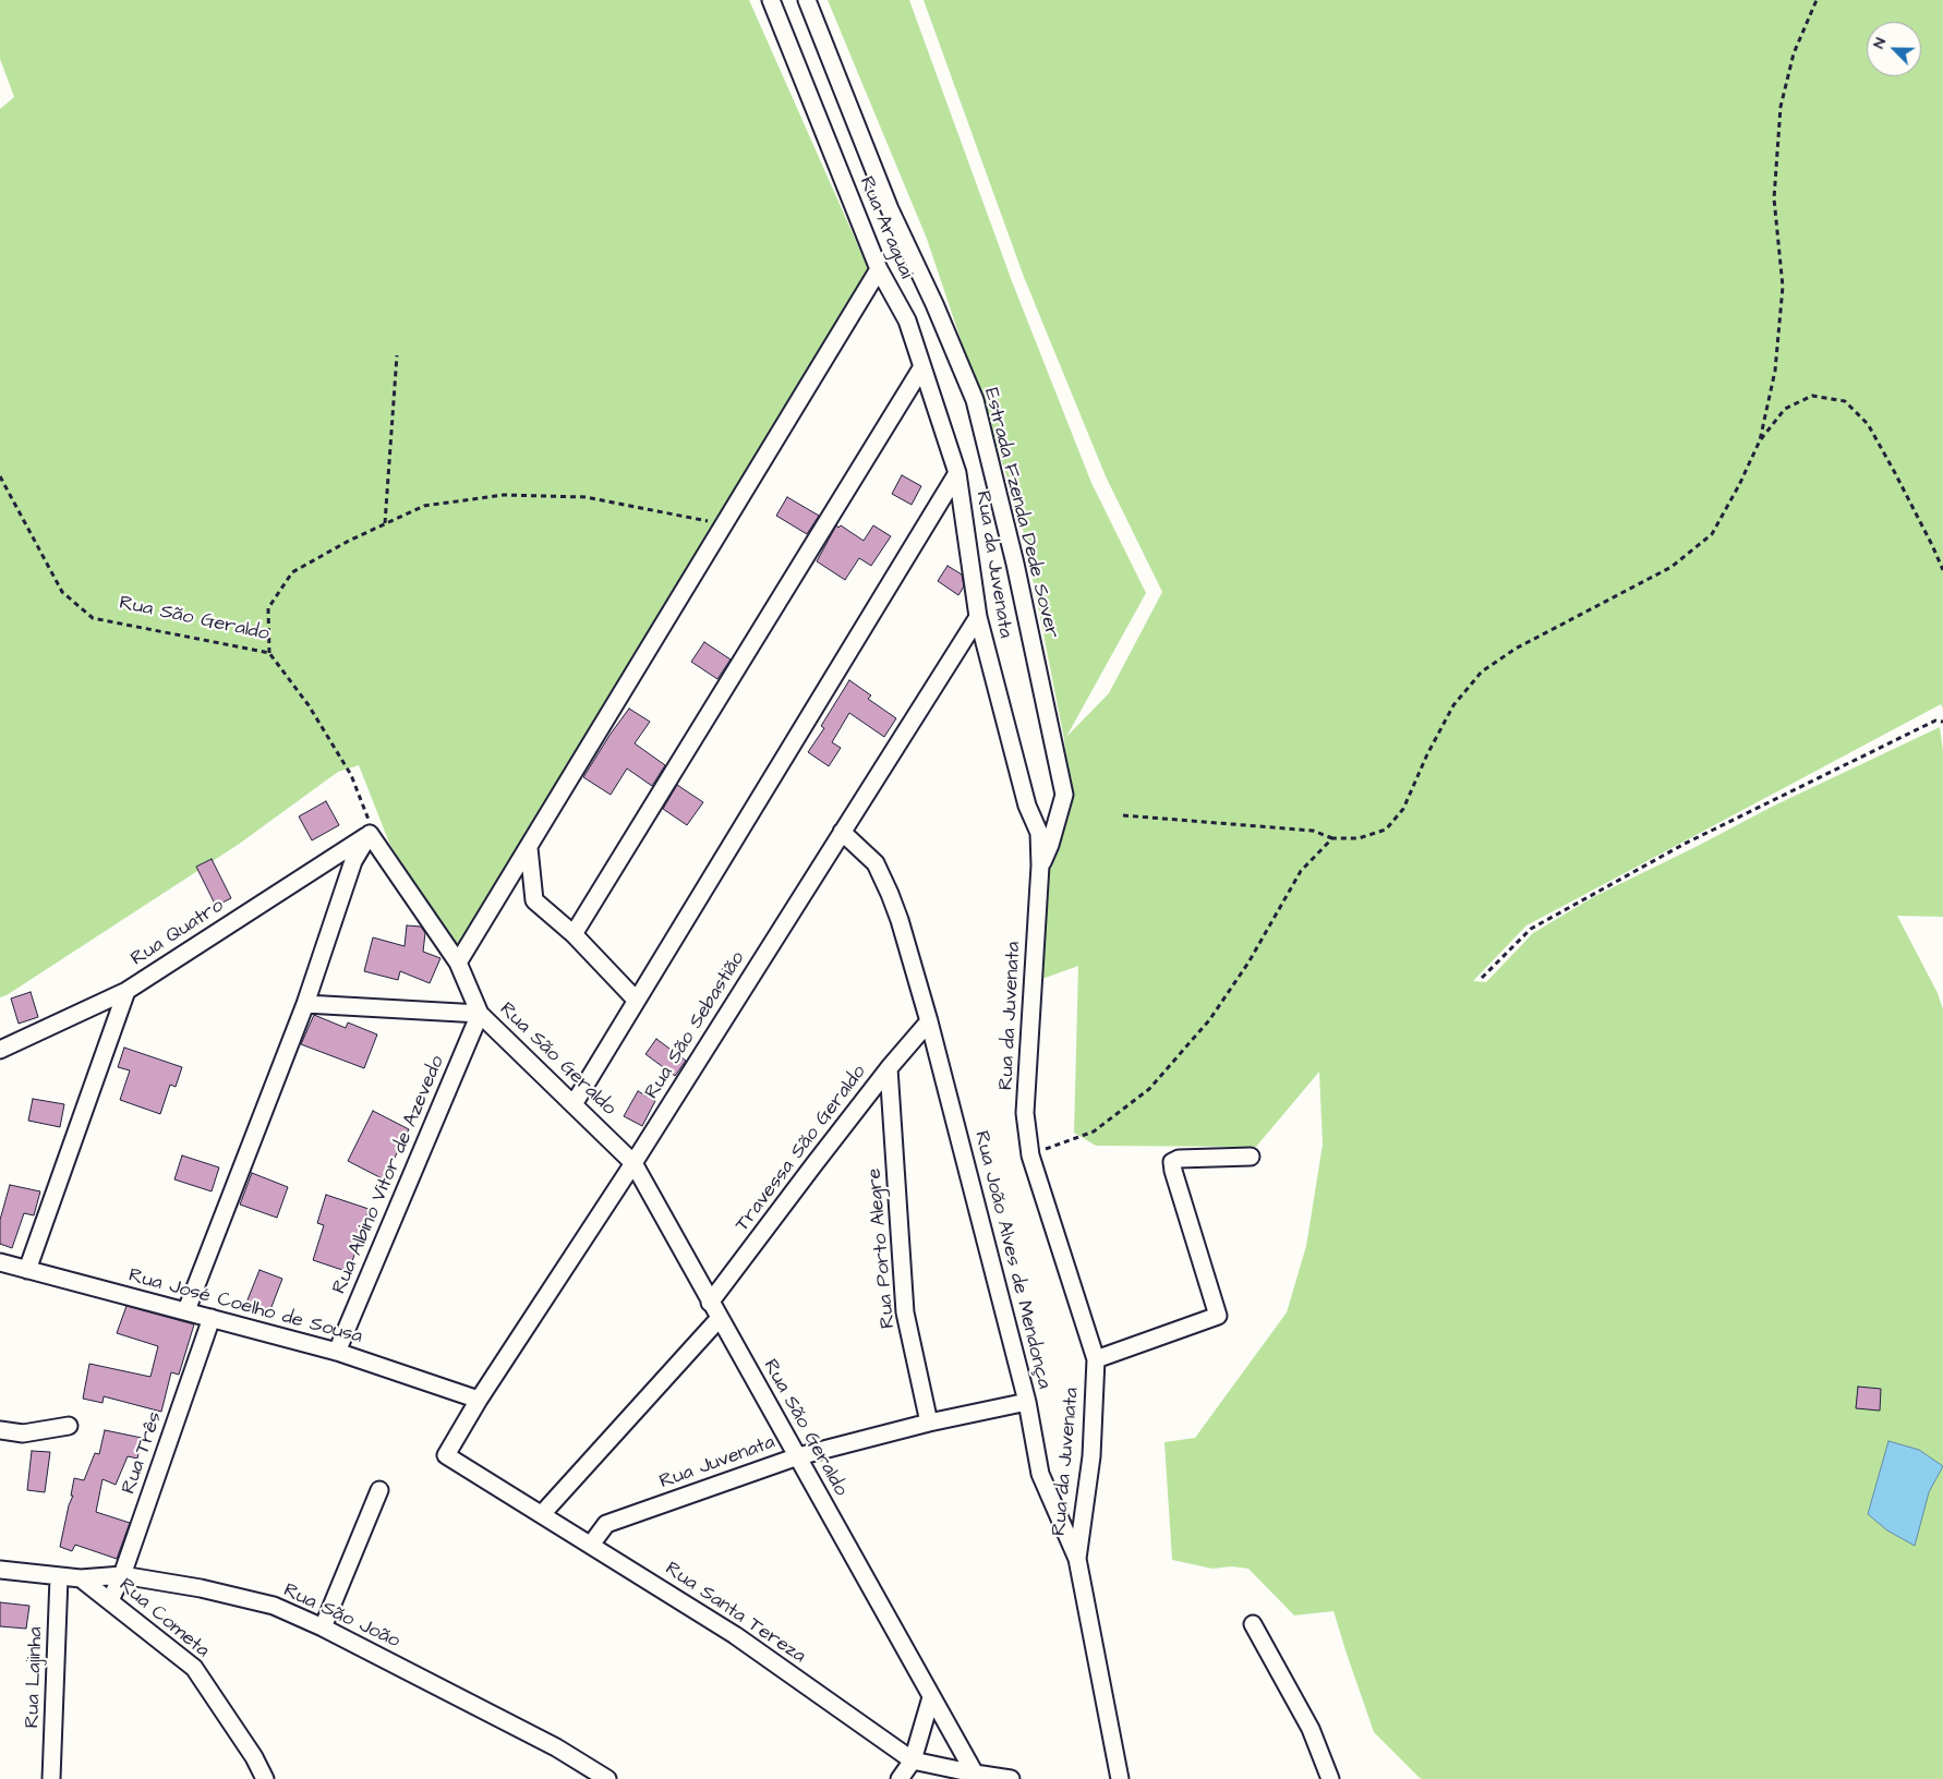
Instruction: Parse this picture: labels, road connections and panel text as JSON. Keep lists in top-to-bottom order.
{
  "streets": {
    "street": [
      "Rua Araguai",
      "Estrada Fzenda Dede Sover",
      "Rua da Juvenata",
      "Rua São Geraldo",
      "Rua Quatro",
      "Rua São Sebastião",
      "Travessa São Geraldo",
      "Rua Albino Vitor de Azevedo",
      "Rua Porto Alegre",
      "Rua João Alves de Mendonça",
      "Rua José Coelho de Sousa",
      "Rua Três",
      "Rua Juvenata",
      "Rua Santa Tereza",
      "Rua São João",
      "Rua Cometa",
      "Rua Lajinha"
    ]
  },
  "crossings": [
    ["Rua Araguai", "Rua da Juvenata"],
    ["Estrada Fzenda Dede Sover", "Rua da Juvenata"],
    ["Rua da Juvenata", "Rua São Sebastião"],
    ["Rua da Juvenata", "Rua João Alves de Mendonça"],
    ["Rua São Geraldo", "Rua Quatro"],
    ["Rua São Geraldo", "Rua São Sebastião"],
    ["Rua São Geraldo", "Travessa São Geraldo"],
    ["Rua São Geraldo", "Rua Albino Vitor de Azevedo"],
    ["Rua São Geraldo", "Rua Juvenata"],
    ["Rua São Geraldo", "Rua Santa Tereza"],
    ["Rua São Sebastião", "Rua João Alves de Mendonça"],
    ["Rua São Sebastião", "Rua José Coelho de Sousa"],
    ["Rua São Sebastião", "Rua Santa Tereza"],
    ["Travessa São Geraldo", "Rua Porto Alegre"],
    ["Travessa São Geraldo", "Rua João Alves de Mendonça"],
    ["Rua Albino Vitor de Azevedo", "Rua José Coelho de Sousa"],
    ["Rua Porto Alegre", "Rua Juvenata"],
    ["Rua João Alves de Mendonça", "Rua Juvenata"],
    ["Rua José Coelho de Sousa", "Rua Três"],
    ["Rua Três", "Rua São João"],
    ["Rua Três", "Rua Cometa"],
    ["Rua Juvenata", "Rua Santa Tereza"],
    ["Rua São João", "Rua Cometa"],
    ["Rua São João", "Rua Lajinha"]
  ],
  "north": "top left"
}
